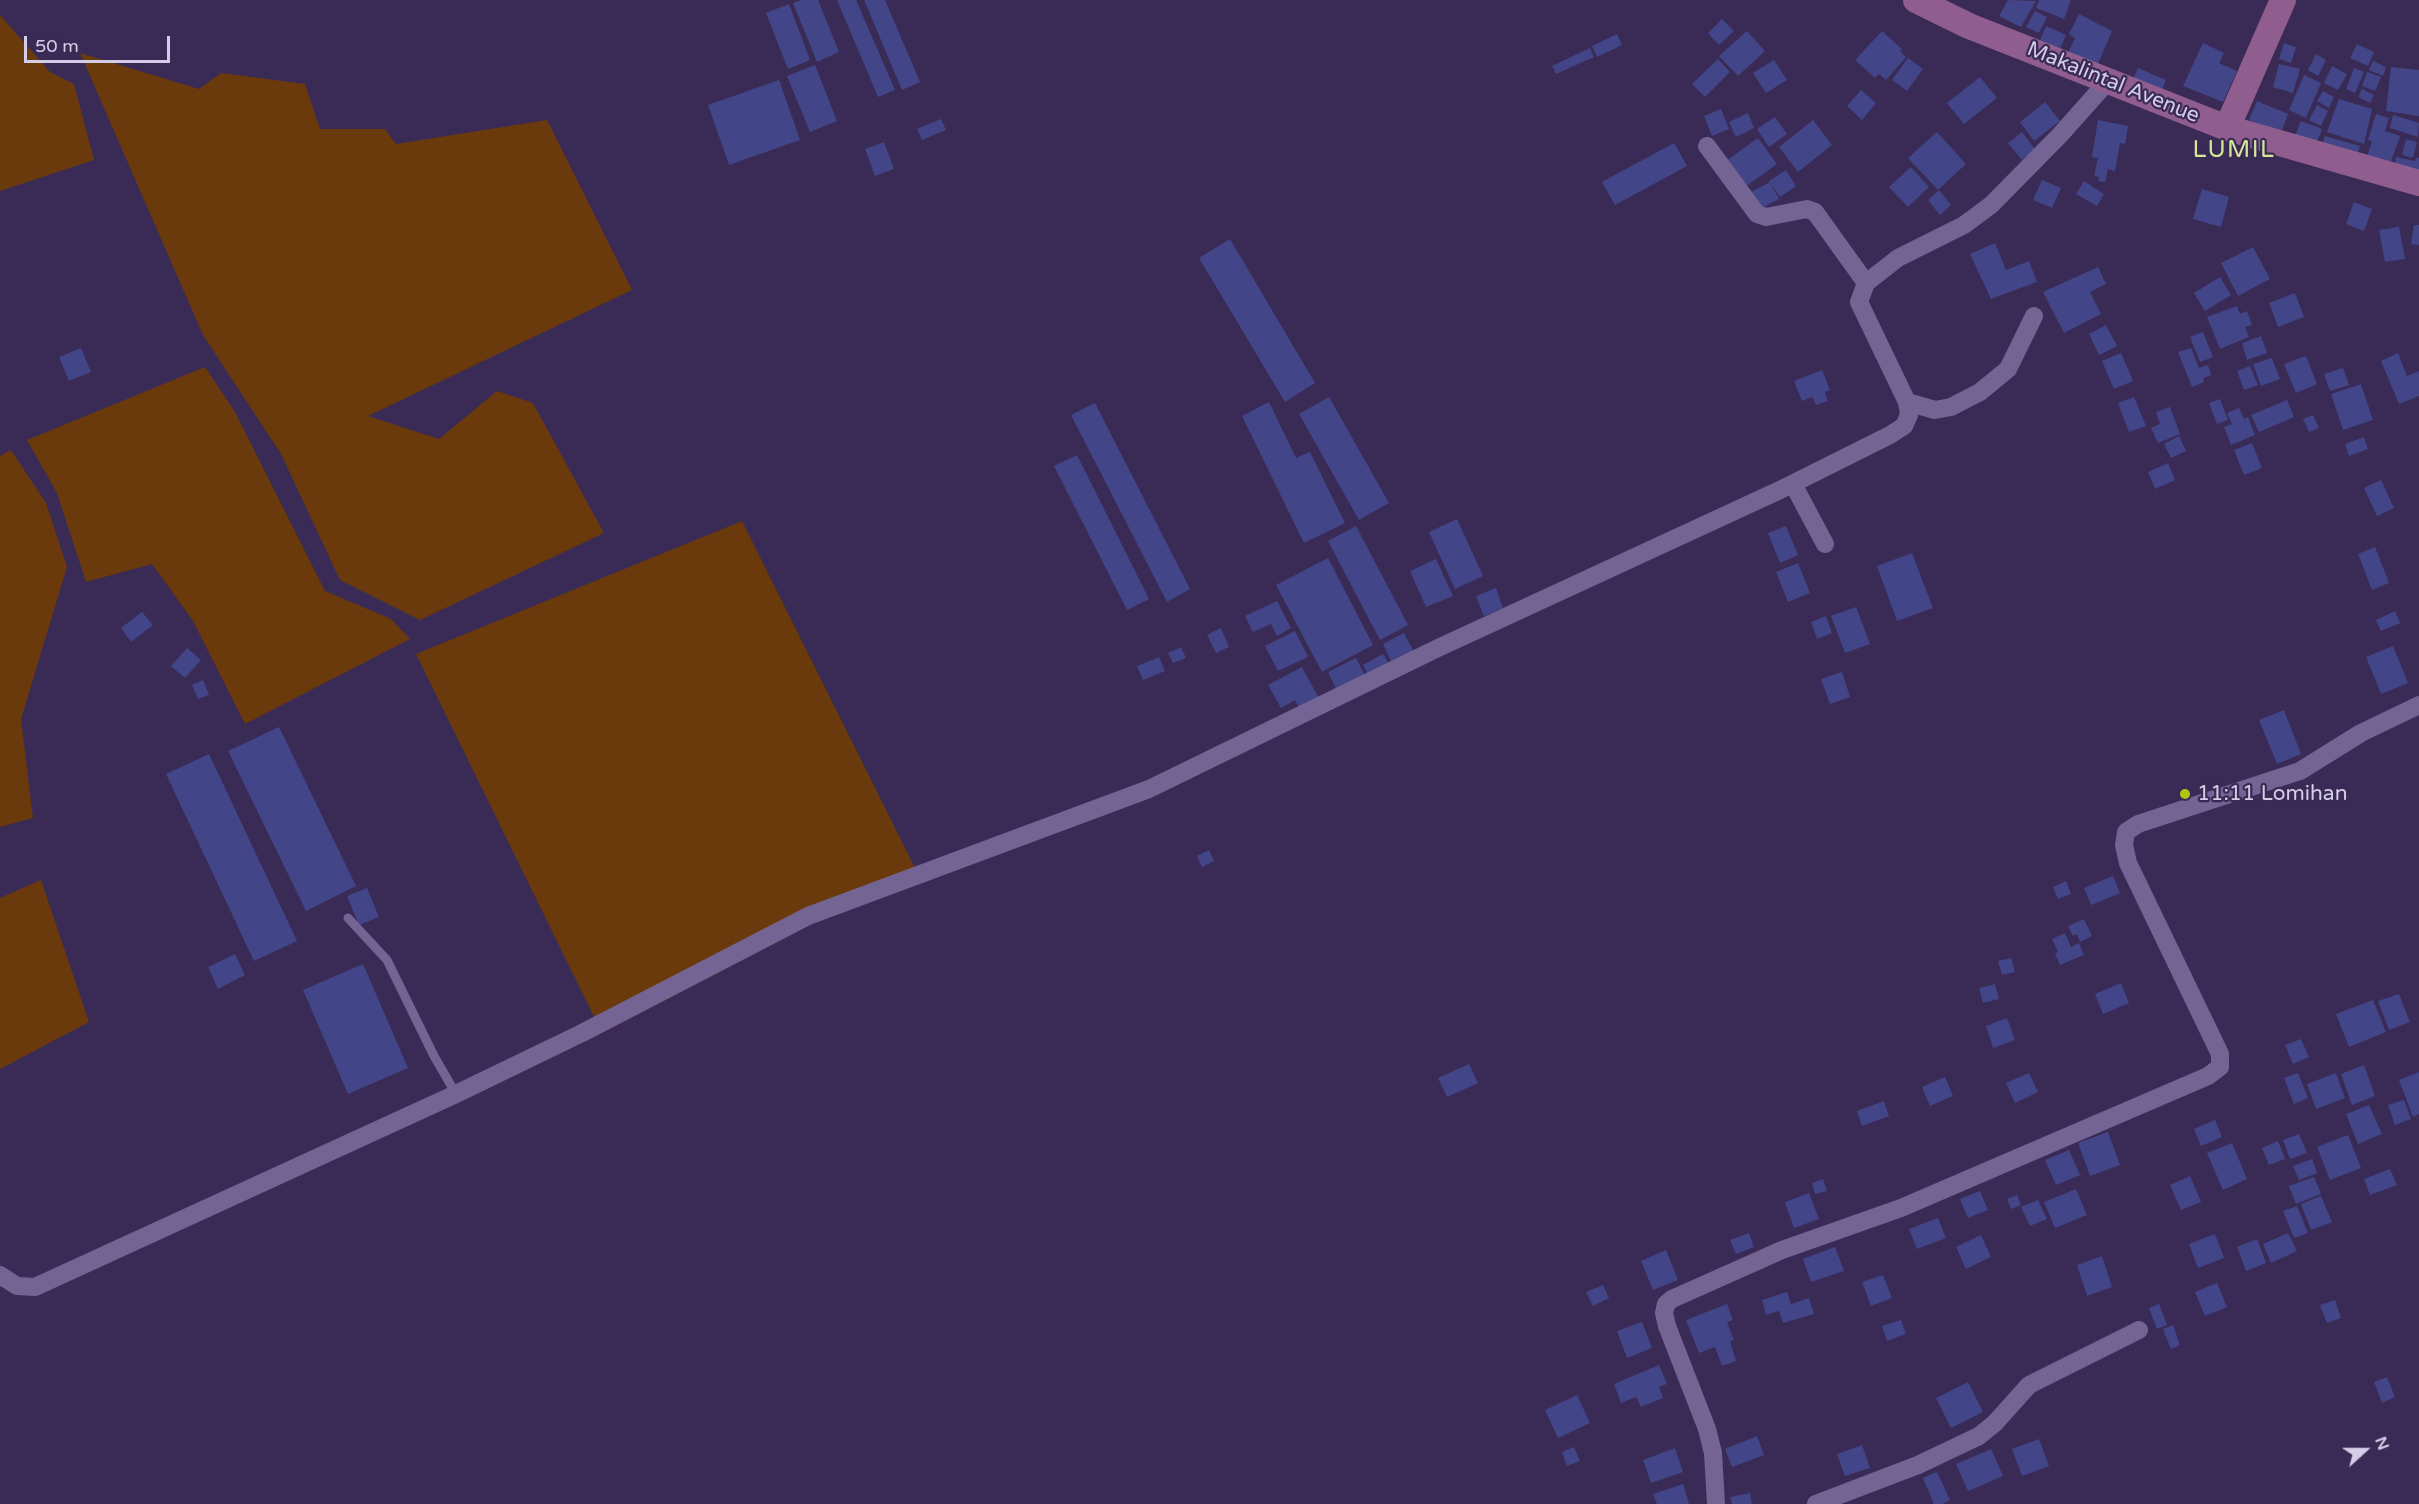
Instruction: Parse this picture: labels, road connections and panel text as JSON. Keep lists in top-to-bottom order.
{
  "streets": {
    "main road": ["Makalintal Avenue"]
  },
  "districts": ["LUMIL"],
  "places": ["11:11 Lomihan"],
  "scale_bar": "50 m",
  "north": "right"
}
